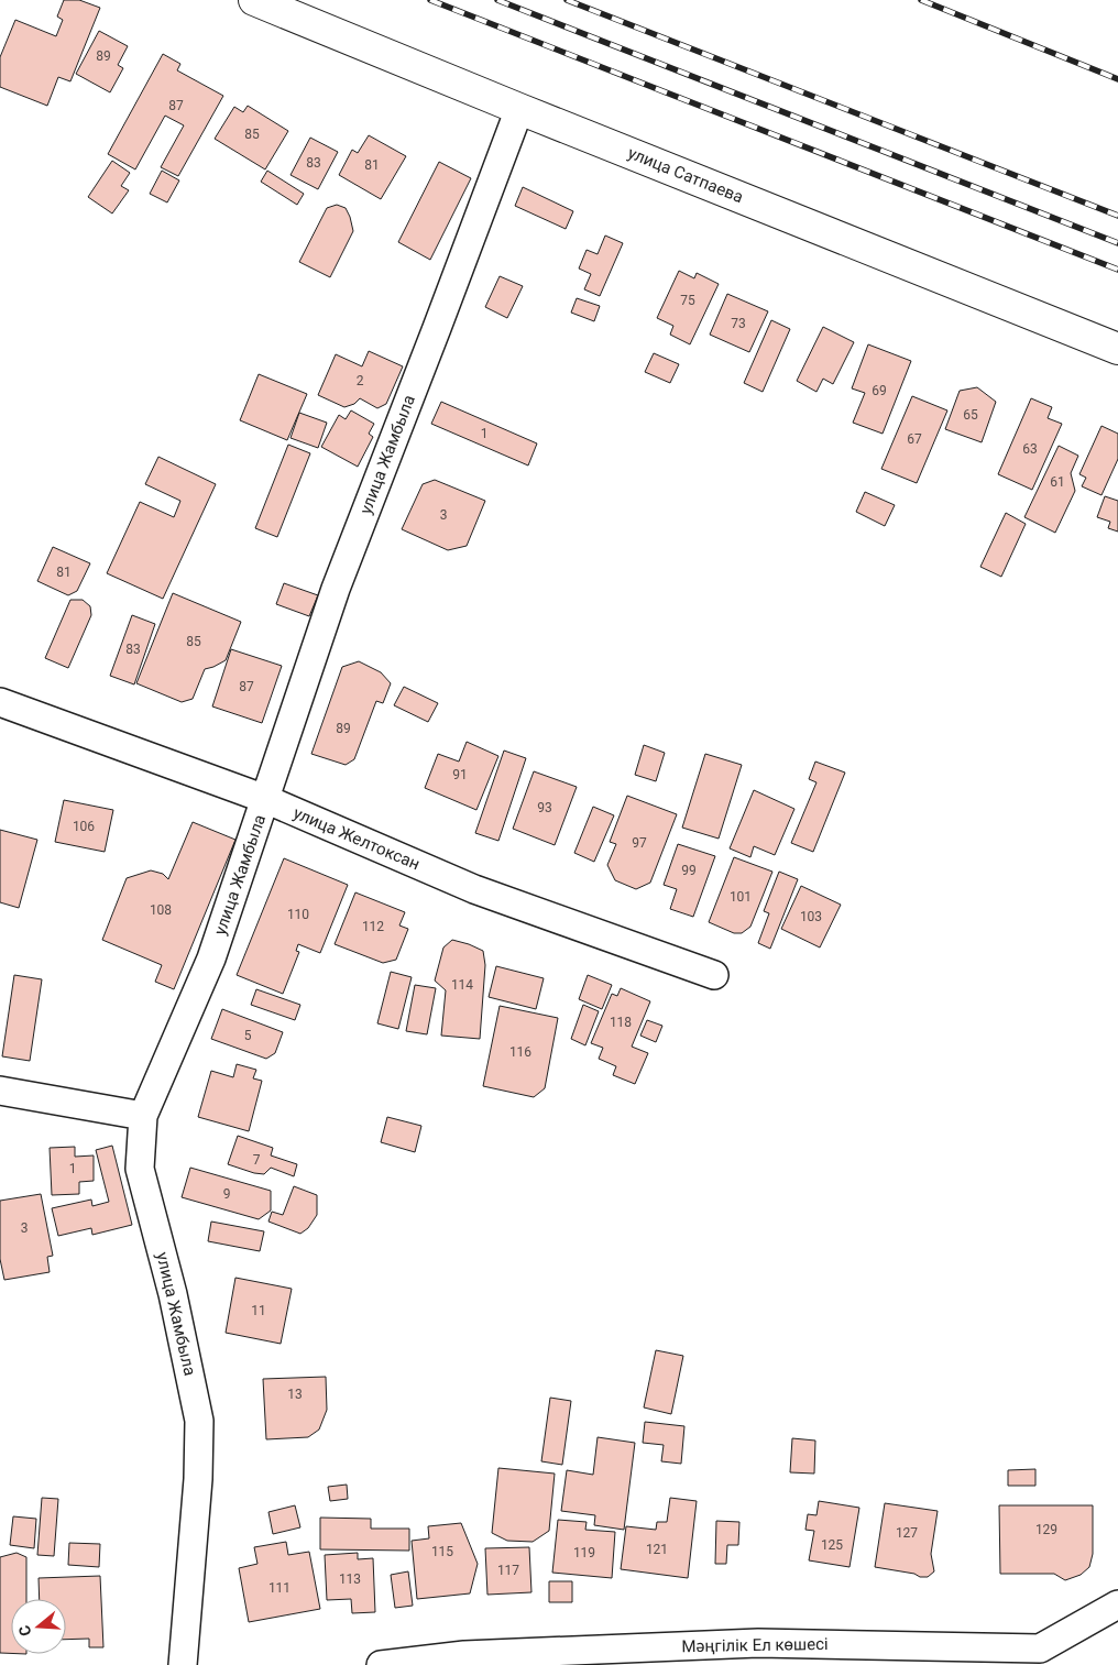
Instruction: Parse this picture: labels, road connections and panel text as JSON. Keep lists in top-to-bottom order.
{
  "streets": {
    "street": [
      "улица Сатпаева",
      "улица Жамбыла",
      "улица Желтоксан",
      "Мәңгілік Ел көшесі"
    ]
  },
  "crossings": [
    ["улица Сатпаева", "улица Жамбыла"],
    ["улица Жамбыла", "улица Желтоксан"]
  ],
  "house_numbers": [
    "89",
    "87",
    "85",
    "83",
    "81",
    "75",
    "73",
    "2",
    "69",
    "65",
    "1",
    "67",
    "63",
    "61",
    "3",
    "81",
    "85",
    "83",
    "87",
    "89",
    "91",
    "93",
    "106",
    "97",
    "99",
    "101",
    "108",
    "110",
    "103",
    "112",
    "114",
    "118",
    "5",
    "116",
    "7",
    "1",
    "9",
    "3",
    "11",
    "13",
    "129",
    "127",
    "125",
    "121",
    "115",
    "119",
    "117",
    "113",
    "111"
  ],
  "north": "left"
}
